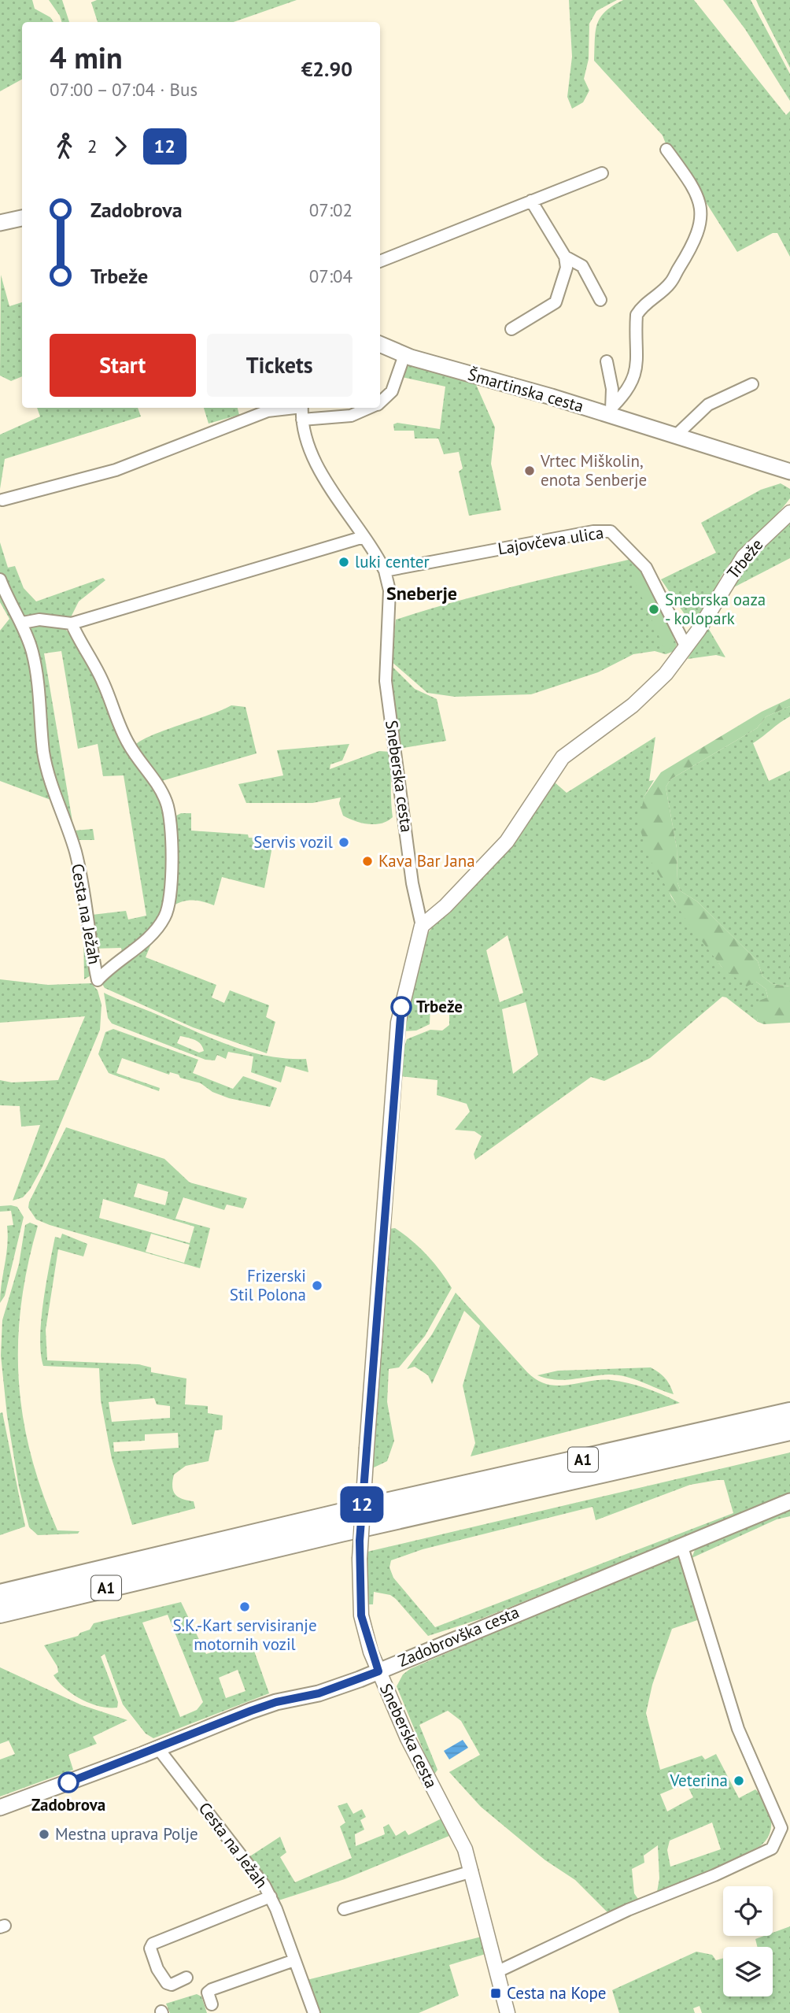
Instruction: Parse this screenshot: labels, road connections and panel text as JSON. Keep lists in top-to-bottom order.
{
  "streets": {
    "highway": ["A1"],
    "main road": ["Šmartinska cesta", "Zadobrovška cesta"],
    "street": [
      "Lajovčeva ulica",
      "Trbeže",
      "Sneberska cesta",
      "Cesta na Ježah"
    ]
  },
  "crossings": [
    ["Lajovčeva ulica", "Trbeže"],
    ["Lajovčeva ulica", "Sneberska cesta"],
    ["Trbeže", "Sneberska cesta"],
    ["Sneberska cesta", "Zadobrovška cesta"],
    ["Cesta na Ježah", "Zadobrovška cesta"]
  ],
  "districts": ["Sneberje"],
  "places": {
    "other": [
      "Vrtec Miškolin, enota Senberje",
      "luki center",
      "Snebrska oaza - kolopark",
      "Servis vozil",
      "Kava Bar Jana",
      "Trbeže",
      "Frizerski Stil Polona",
      "S.K.-Kart servisiranje motornih vozil",
      "Veterina",
      "Zadobrova",
      "Mestna uprava Polje"
    ],
    "transit": ["Cesta na Kope"]
  },
  "lines": ["bus line 12"],
  "page": {
    "on_map": "12",
    "heading": ["4 min", "07:00 – 07:04 · Bus", "€2.90"],
    "legs": ["2", "12"],
    "list": [
      {
        "name": "Zadobrova",
        "value": "07:02"
      },
      {
        "name": "Trbeže",
        "value": "07:04"
      }
    ],
    "buttons": ["Start", "Tickets"]
  }
}
